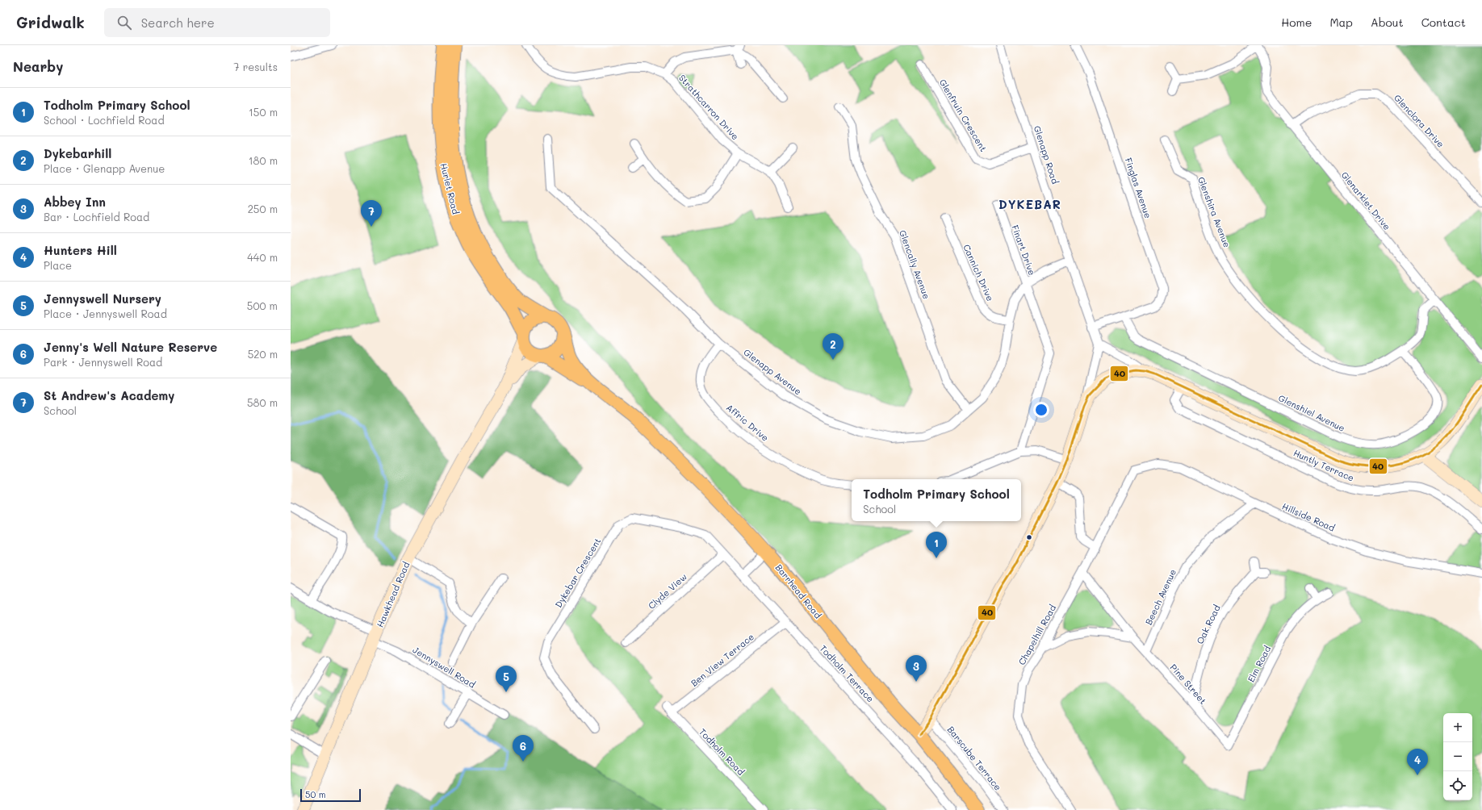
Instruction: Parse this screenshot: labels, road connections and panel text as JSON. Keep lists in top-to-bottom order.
{
  "streets": {
    "main road": ["Hurlet Road", "Barrhead Road"],
    "street": [
      "Strathcarron Drive",
      "Glenfruin Crescent",
      "Glenclora Drive",
      "Glenapp Road",
      "Finglas Avenue",
      "Glenarklet Drive",
      "Glenshira Avenue",
      "Finart Drive",
      "Glencally Avenue",
      "Cannich Drive",
      "Glenapp Avenue",
      "Glenshiel Avenue",
      "Affric Drive",
      "Huntly Terrace",
      "Hillside Road",
      "Dykebar Crescent",
      "Clyde View",
      "Hawkhead Road",
      "Beech Avenue",
      "Oak Road",
      "Chapelhill Road",
      "Ben View Terrace",
      "Elm Road",
      "Jennyswell Road",
      "Todholm Terrace",
      "Pine Street",
      "Todholm Road",
      "Barscube Terrace"
    ]
  },
  "crossings": [
    ["Glenfruin Crescent", "Glenapp Road"],
    ["Glenclora Drive", "Glenarklet Drive"],
    ["Glenapp Road", "Finglas Avenue"],
    ["Glenapp Road", "Glenapp Avenue"],
    ["Finglas Avenue", "Glenshiel Avenue"],
    ["Hurlet Road", "Barrhead Road"],
    ["Hurlet Road", "Hawkhead Road"],
    ["Glenarklet Drive", "Glenshira Avenue"],
    ["Glenshira Avenue", "Glenshiel Avenue"],
    ["Finart Drive", "Glenapp Avenue"],
    ["Glencally Avenue", "Glenapp Avenue"],
    ["Cannich Drive", "Glenapp Avenue"],
    ["Glenapp Avenue", "Affric Drive"],
    ["Hillside Road", "Beech Avenue"],
    ["Hillside Road", "Chapelhill Road"],
    ["Dykebar Crescent", "Clyde View"],
    ["Dykebar Crescent", "Todholm Terrace"],
    ["Clyde View", "Todholm Terrace"],
    ["Barrhead Road", "Hawkhead Road"],
    ["Hawkhead Road", "Jennyswell Road"],
    ["Beech Avenue", "Pine Street"],
    ["Oak Road", "Pine Street"],
    ["Chapelhill Road", "Pine Street"],
    ["Ben View Terrace", "Todholm Terrace"],
    ["Ben View Terrace", "Todholm Road"],
    ["Elm Road", "Pine Street"]
  ],
  "districts": ["DYKEBAR"],
  "lines": ["transit line 40"],
  "scale_bar": "50 m",
  "page": {
    "header": "Gridwalk",
    "search": "Search here",
    "nav": [
      "Home",
      "Map",
      "About",
      "Contact"
    ],
    "heading": ["Nearby", "7 results"],
    "list": [
      {
        "mark": "1",
        "name": "Todholm Primary School",
        "note": "School · Lochfield Road",
        "value": "150 m"
      },
      {
        "mark": "2",
        "name": "Dykebarhill",
        "note": "Place · Glenapp Avenue",
        "value": "180 m"
      },
      {
        "mark": "3",
        "name": "Abbey Inn",
        "note": "Bar · Lochfield Road",
        "value": "250 m"
      },
      {
        "mark": "4",
        "name": "Hunters Hill",
        "note": "Place",
        "value": "440 m"
      },
      {
        "mark": "5",
        "name": "Jennyswell Nursery",
        "note": "Place · Jennyswell Road",
        "value": "500 m"
      },
      {
        "mark": "6",
        "name": "Jenny's Well Nature Reserve",
        "note": "Park · Jennyswell Road",
        "value": "520 m"
      },
      {
        "mark": "7",
        "name": "St Andrew's Academy",
        "note": "School",
        "value": "580 m"
      }
    ],
    "pins": [
      "7",
      "2",
      "1",
      "3",
      "5",
      "6",
      "4"
    ],
    "popup": ["Todholm Primary School", "School"],
    "map_buttons": ["+", "−"],
    "scale": "50 m"
  }
}
